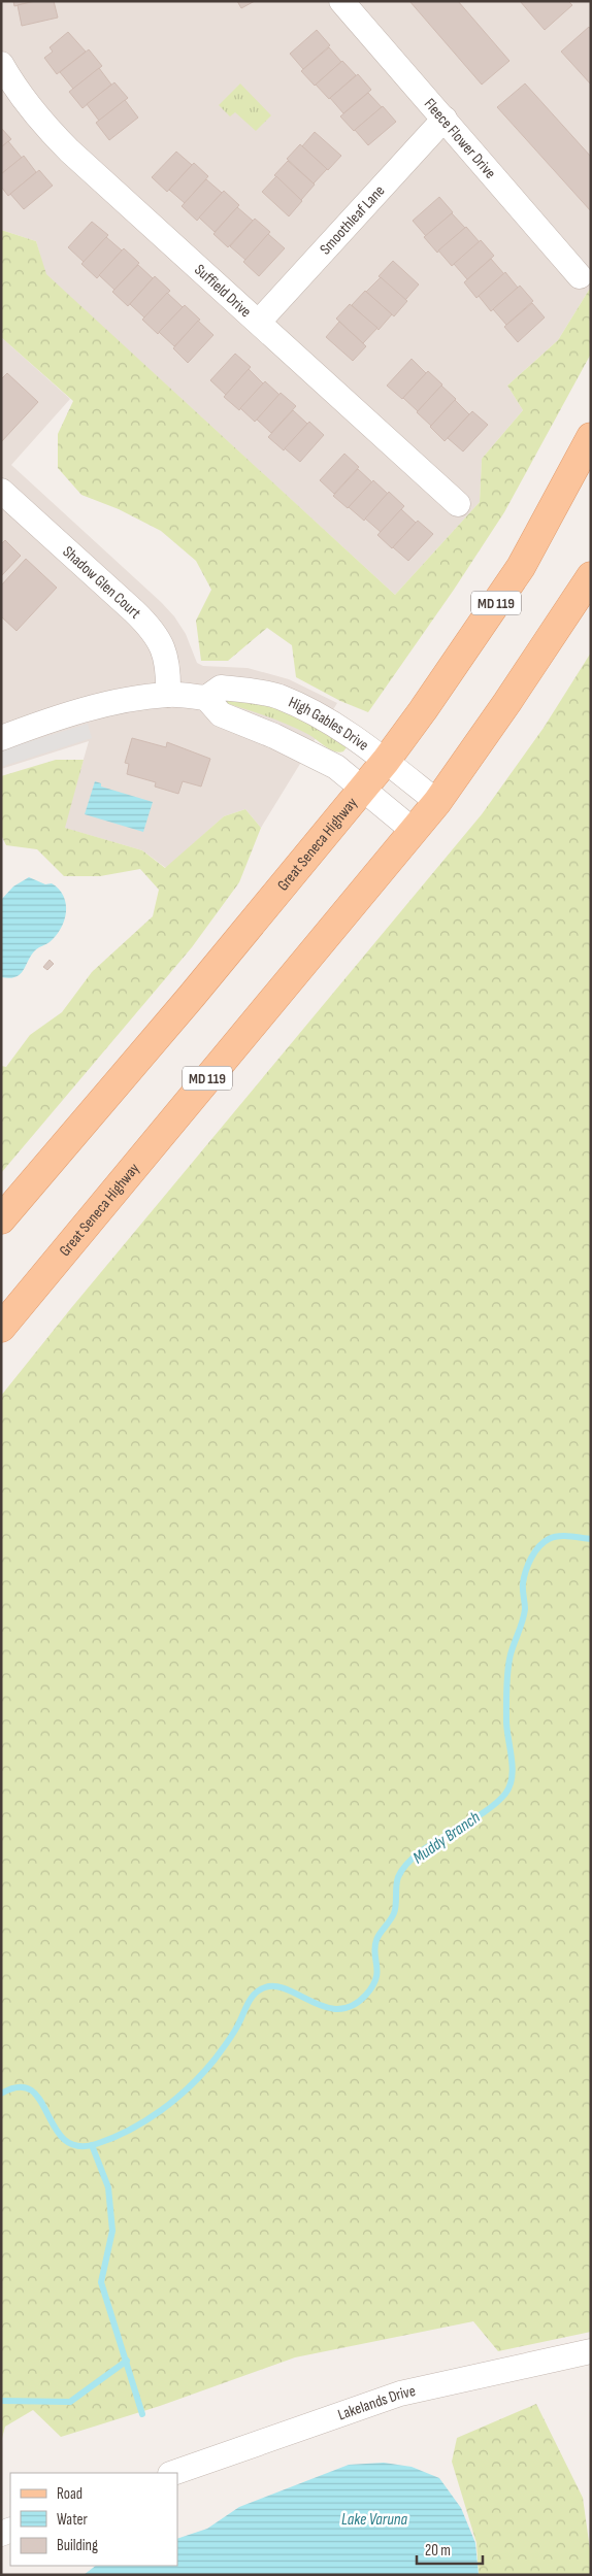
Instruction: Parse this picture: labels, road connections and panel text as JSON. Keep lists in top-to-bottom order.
{
  "streets": {
    "main road": ["MD 119", "Great Seneca Highway"],
    "street": [
      "Fleece Flower Drive",
      "Smoothleaf Lane",
      "Suffield Drive",
      "Shadow Glen Court",
      "High Gables Drive",
      "Lakelands Drive"
    ]
  },
  "crossings": [
    ["Fleece Flower Drive", "Smoothleaf Lane"],
    ["Smoothleaf Lane", "Suffield Drive"],
    ["Shadow Glen Court", "High Gables Drive"],
    ["High Gables Drive", "Great Seneca Highway"]
  ],
  "water": ["Muddy Branch", "Lake Varuna"],
  "legend": ["Road", "Water", "Building"],
  "scale_bar": "20 m"
}
